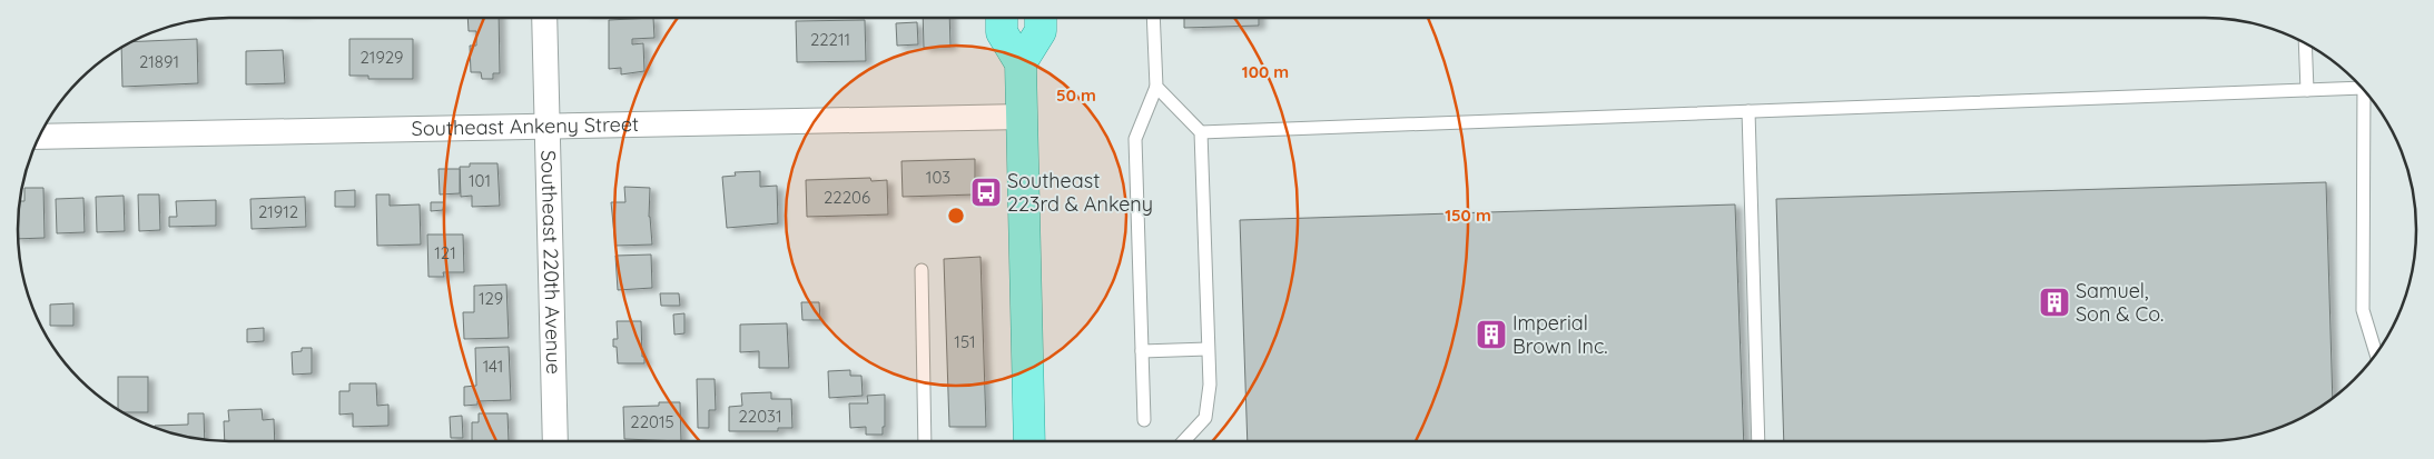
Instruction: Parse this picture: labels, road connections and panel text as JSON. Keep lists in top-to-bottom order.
{
  "streets": {
    "street": ["Southeast Ankeny Street", "Southeast 220th Avenue"]
  },
  "crossings": [
    ["Southeast Ankeny Street", "Southeast 220th Avenue"]
  ],
  "places": {
    "bus stop": ["Southeast 223rd & Ankeny"],
    "building": ["Samuel, Son & Co.", "Imperial Brown Inc."]
  },
  "house_numbers": [
    "22211",
    "21929",
    "21891",
    "103",
    "101",
    "22206",
    "21912",
    "121",
    "129",
    "151",
    "141",
    "22031",
    "22015"
  ],
  "rings": ["100 m", "50 m", "150 m"]
}
